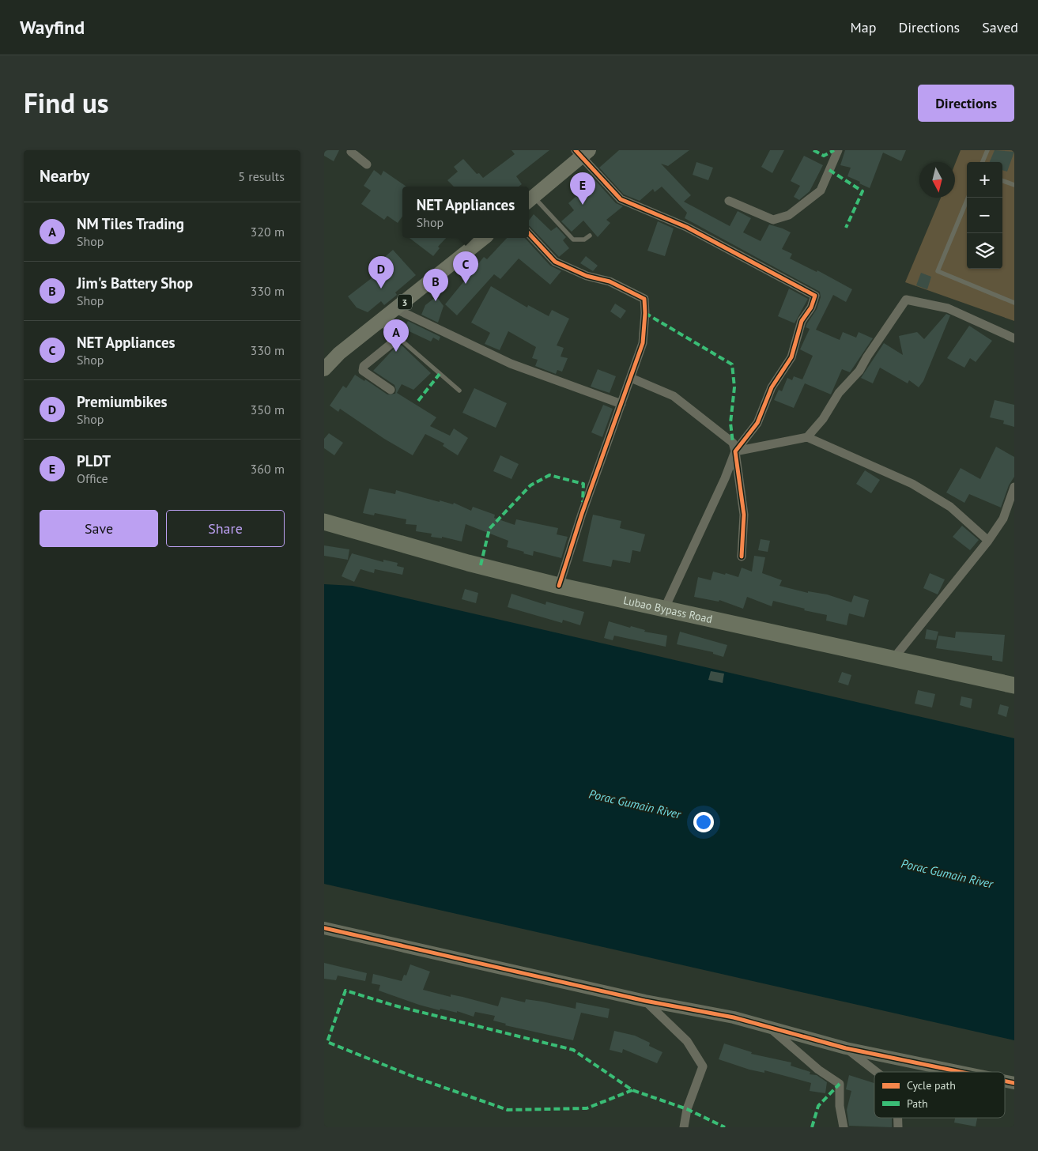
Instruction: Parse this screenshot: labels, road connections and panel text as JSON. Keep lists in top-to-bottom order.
{
  "streets": {
    "highway": ["Lubao Bypass Road"],
    "main road": ["3"]
  },
  "water": ["Porac Gumain River"],
  "legend": ["Cycle path", "Path"],
  "north": "bottom",
  "page": {
    "header": "Wayfind",
    "nav": ["Map", "Directions", "Saved"],
    "title": "Find us",
    "buttons": [
      "Directions",
      ["Save", "Share"]
    ],
    "heading": ["Nearby", "5 results"],
    "map_buttons": ["+", "−"],
    "pins": [
      "E",
      "C",
      "D",
      "B",
      "A"
    ],
    "popup": ["NET Appliances", "Shop"],
    "list": [
      {
        "mark": "A",
        "name": "NM Tiles Trading",
        "note": "Shop",
        "value": "320 m"
      },
      {
        "mark": "B",
        "name": "Jim's Battery Shop",
        "note": "Shop",
        "value": "330 m"
      },
      {
        "mark": "C",
        "name": "NET Appliances",
        "note": "Shop",
        "value": "330 m"
      },
      {
        "mark": "D",
        "name": "Premiumbikes",
        "note": "Shop",
        "value": "350 m"
      },
      {
        "mark": "E",
        "name": "PLDT",
        "note": "Office",
        "value": "360 m"
      }
    ]
  }
}
